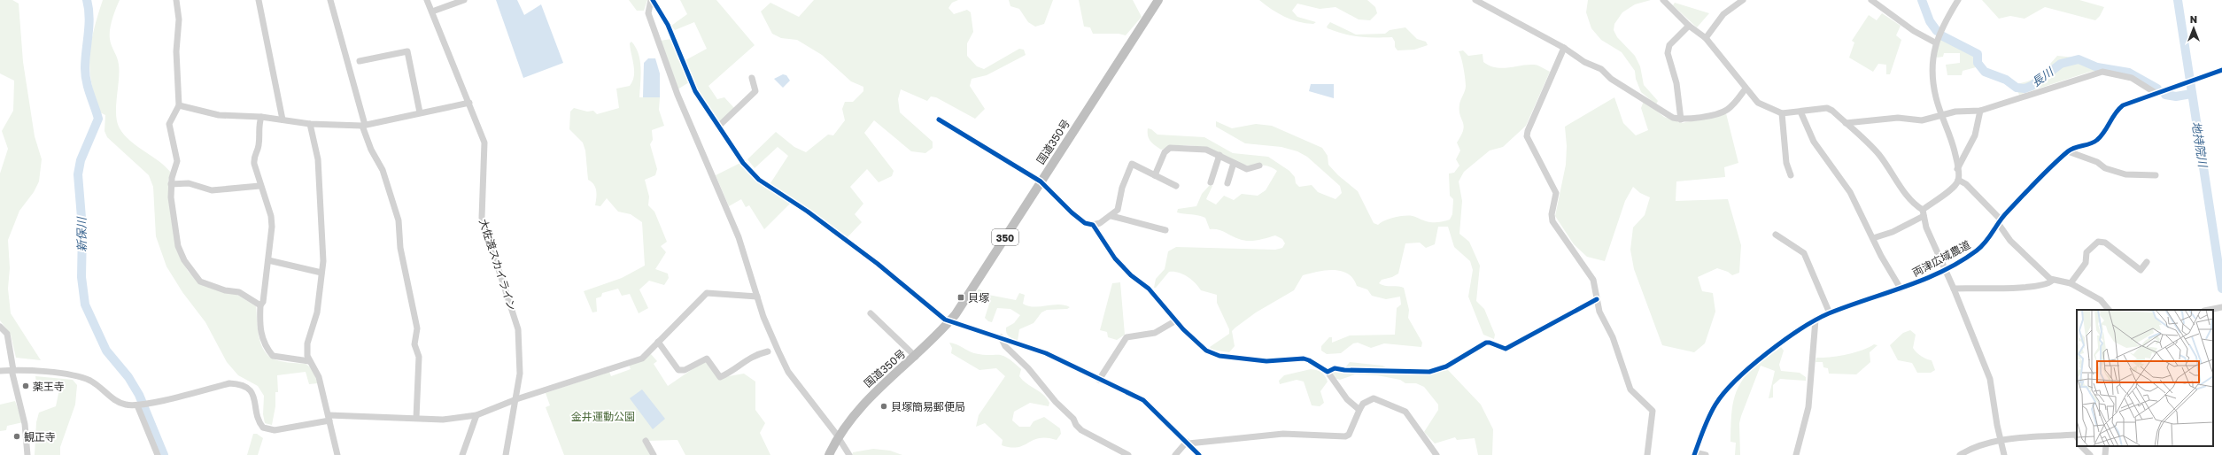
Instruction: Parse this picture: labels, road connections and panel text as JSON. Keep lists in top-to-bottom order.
{
  "streets": {
    "highway": ["国道350号", "350"],
    "street": ["両津広域農道", "大佐渡スカイライン"]
  },
  "water": ["長川", "地持院川", "新保川"],
  "parks": ["金井運動公園"],
  "places": {
    "transit": ["貝塚"],
    "other": ["薬王寺", "貝塚簡易郵便局", "観正寺"]
  },
  "north": "top"
}
